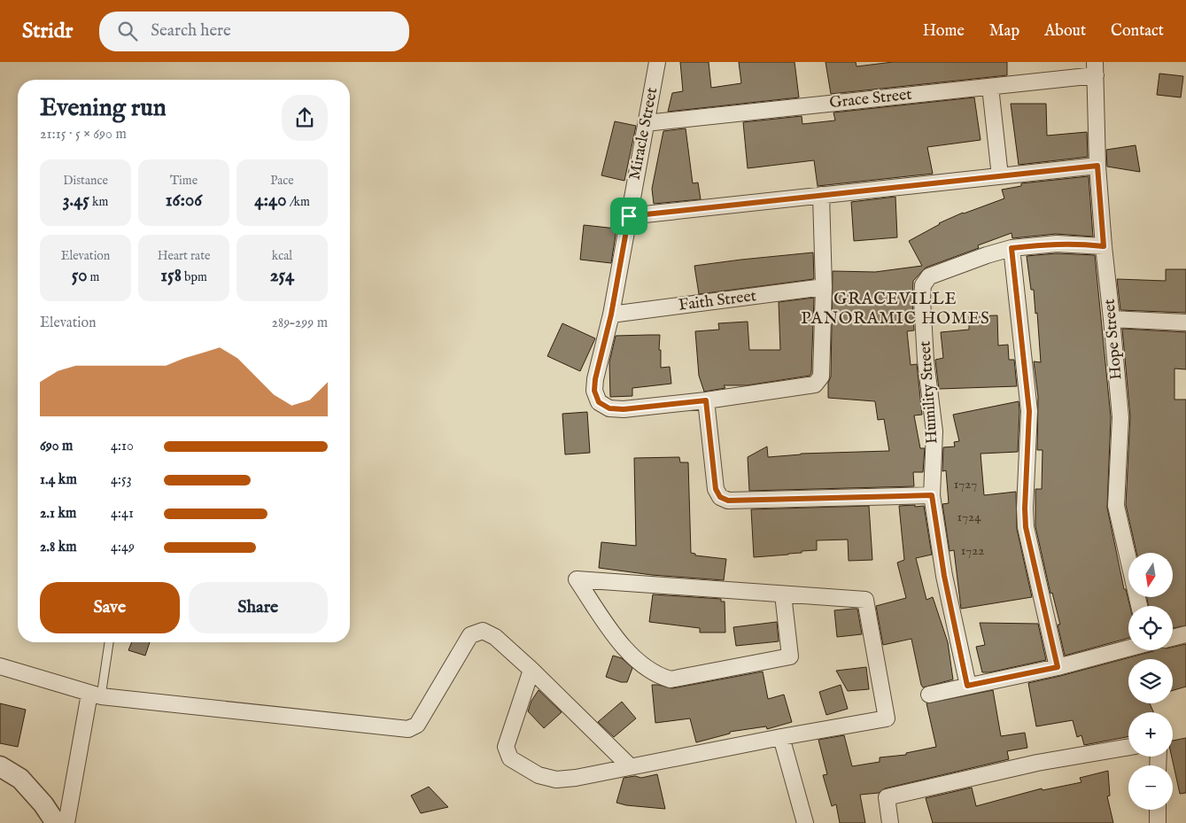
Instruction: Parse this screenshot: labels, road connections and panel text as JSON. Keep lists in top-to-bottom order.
{
  "streets": {
    "street": [
      "Grace Street",
      "Miracle Street",
      "Faith Street",
      "Hope Street",
      "Humility Street"
    ]
  },
  "crossings": [
    ["Grace Street", "Miracle Street"],
    ["Grace Street", "Hope Street"],
    ["Miracle Street", "Faith Street"],
    ["Hope Street", "Humility Street"]
  ],
  "districts": ["GRACEVILLE PANORAMIC HOMES"],
  "house_numbers": ["1727", "1724", "1722"],
  "north": "bottom",
  "page": {
    "header": "Stridr",
    "search": "Search here",
    "nav": [
      "Home",
      "Map",
      "About",
      "Contact"
    ],
    "heading": ["Evening run", "21:15 · 5 × 690 m"],
    "stats": [
      ["Distance", "3.45 km"],
      ["Time", "16:06"],
      ["Pace", "4:40 /km"],
      ["Elevation", "50 m"],
      ["Heart rate", "158 bpm"],
      ["kcal", "254"]
    ],
    "chart": ["Elevation", "289–299 m"],
    "list": [
      {
        "name": "690 m",
        "note": "4:10"
      },
      {
        "name": "1.4 km",
        "note": "4:53"
      },
      {
        "name": "2.1 km",
        "note": "4:41"
      },
      {
        "name": "2.8 km",
        "note": "4:49"
      }
    ],
    "map_buttons": ["+", "−"],
    "buttons": ["Save", "Share"]
  }
}
